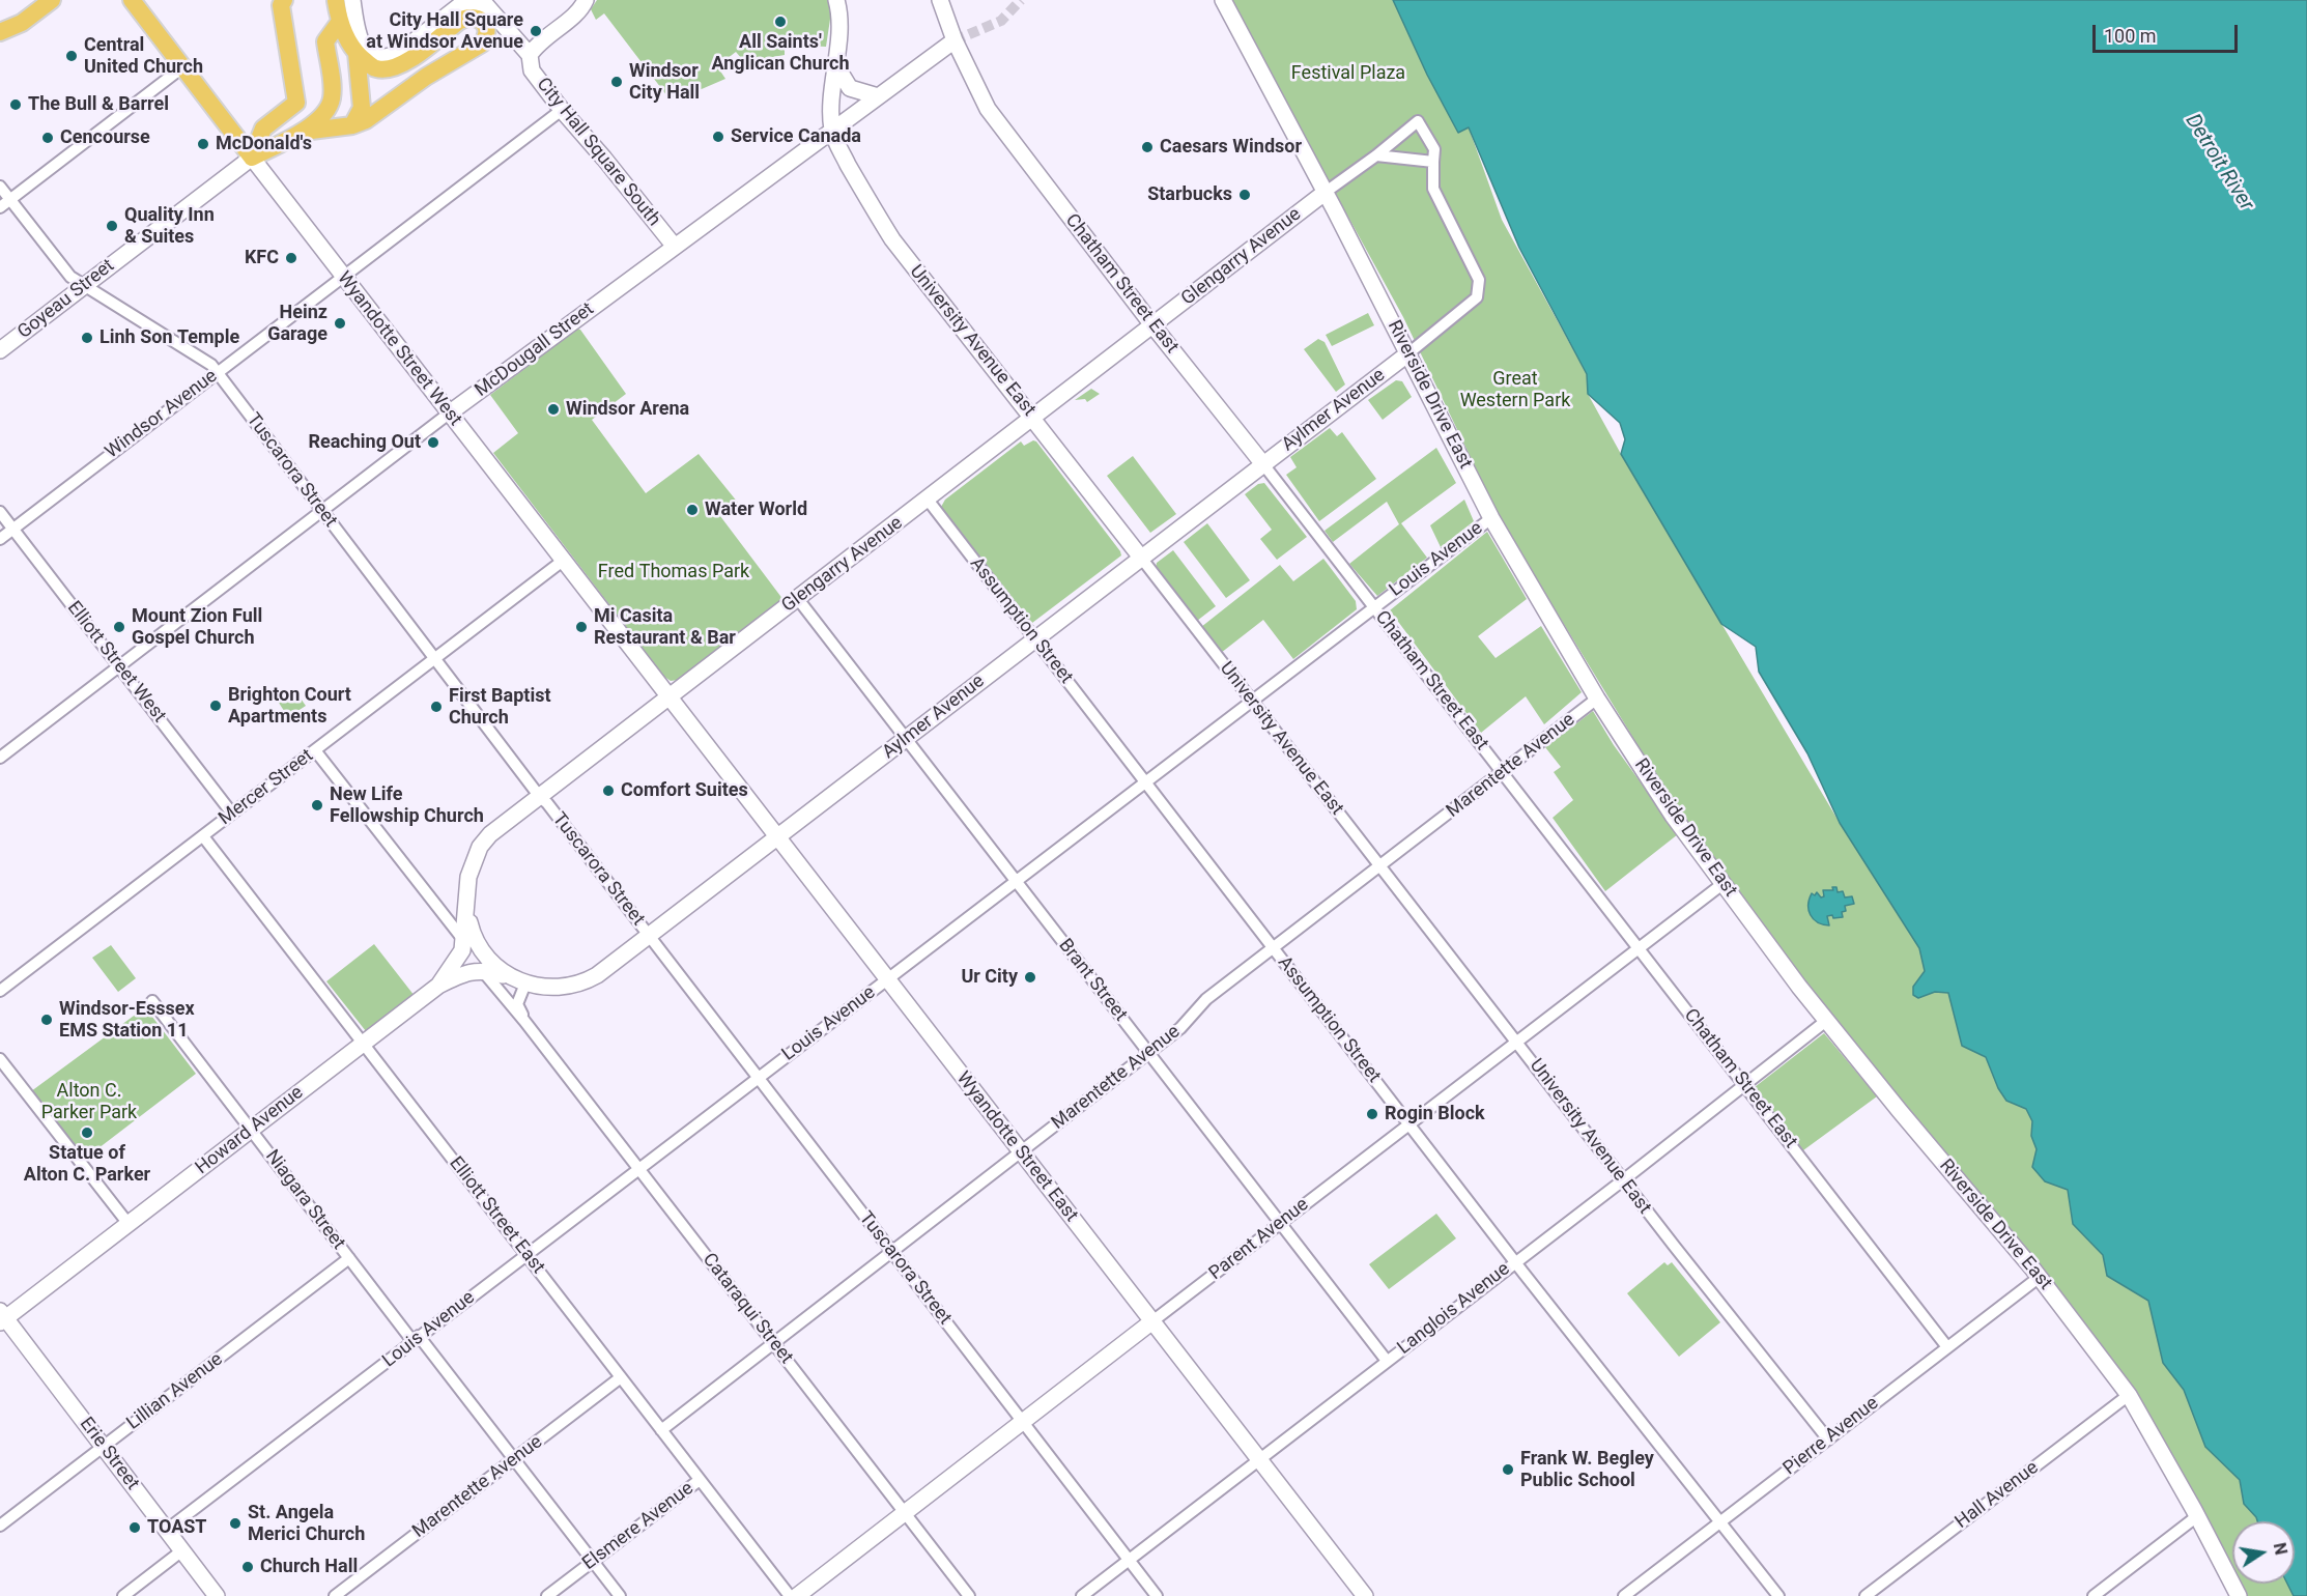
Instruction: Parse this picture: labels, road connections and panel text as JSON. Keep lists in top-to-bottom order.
{
  "streets": {
    "main road": [
      "City Hall Square South",
      "Glengarry Avenue",
      "Chatham Street East",
      "Goyeau Street",
      "University Avenue East",
      "Wyandotte Street West",
      "McDougall Street",
      "Riverside Drive East",
      "Aylmer Avenue",
      "Howard Avenue",
      "Wyandotte Street East",
      "Parent Avenue",
      "Erie Street"
    ],
    "street": [
      "Windsor Avenue",
      "Tuscarora Street",
      "Louis Avenue",
      "Assumption Street",
      "Elliott Street West",
      "Marentette Avenue",
      "Mercer Street",
      "Brant Street",
      "Niagara Street",
      "Elliott Street East",
      "Cataraqui Street",
      "Langlois Avenue",
      "Lillian Avenue",
      "Pierre Avenue",
      "Hall Avenue",
      "Elsmere Avenue"
    ]
  },
  "crossings": [
    ["City Hall Square South", "McDougall Street"],
    ["City Hall Square South", "Windsor Avenue"],
    ["Glengarry Avenue", "Chatham Street East"],
    ["Glengarry Avenue", "University Avenue East"],
    ["Glengarry Avenue", "Wyandotte Street West"],
    ["Glengarry Avenue", "Riverside Drive East"],
    ["Glengarry Avenue", "Aylmer Avenue"],
    ["Glengarry Avenue", "Tuscarora Street"],
    ["Glengarry Avenue", "Assumption Street"],
    ["Glengarry Avenue", "Brant Street"],
    ["Glengarry Avenue", "Howard Avenue"],
    ["Glengarry Avenue", "Wyandotte Street East"],
    ["Chatham Street East", "McDougall Street"],
    ["Chatham Street East", "Aylmer Avenue"],
    ["Chatham Street East", "Louis Avenue"],
    ["Chatham Street East", "Marentette Avenue"],
    ["Chatham Street East", "Parent Avenue"],
    ["Chatham Street East", "Langlois Avenue"],
    ["Chatham Street East", "Pierre Avenue"],
    ["Goyeau Street", "Wyandotte Street West"],
    ["Goyeau Street", "Tuscarora Street"],
    ["University Avenue East", "McDougall Street"],
    ["University Avenue East", "Aylmer Avenue"],
    ["University Avenue East", "Louis Avenue"],
    ["University Avenue East", "Marentette Avenue"],
    ["University Avenue East", "Parent Avenue"],
    ["University Avenue East", "Langlois Avenue"],
    ["University Avenue East", "Pierre Avenue"],
    ["Wyandotte Street West", "McDougall Street"],
    ["Wyandotte Street West", "Windsor Avenue"],
    ["Wyandotte Street West", "Mercer Street"],
    ["Wyandotte Street West", "Wyandotte Street East"],
    ["McDougall Street", "Tuscarora Street"],
    ["McDougall Street", "Elliott Street West"],
    ["Riverside Drive East", "Aylmer Avenue"],
    ["Riverside Drive East", "Louis Avenue"],
    ["Riverside Drive East", "Marentette Avenue"],
    ["Riverside Drive East", "Parent Avenue"],
    ["Riverside Drive East", "Langlois Avenue"],
    ["Riverside Drive East", "Pierre Avenue"],
    ["Riverside Drive East", "Hall Avenue"],
    ["Aylmer Avenue", "Tuscarora Street"],
    ["Aylmer Avenue", "Assumption Street"],
    ["Aylmer Avenue", "Brant Street"],
    ["Aylmer Avenue", "Wyandotte Street East"],
    ["Windsor Avenue", "Tuscarora Street"],
    ["Windsor Avenue", "Elliott Street West"],
    ["Tuscarora Street", "Louis Avenue"],
    ["Tuscarora Street", "Marentette Avenue"],
    ["Tuscarora Street", "Mercer Street"],
    ["Tuscarora Street", "Parent Avenue"],
    ["Tuscarora Street", "Langlois Avenue"],
    ["Louis Avenue", "Assumption Street"],
    ["Louis Avenue", "Brant Street"],
    ["Louis Avenue", "Wyandotte Street East"],
    ["Louis Avenue", "Niagara Street"],
    ["Louis Avenue", "Elliott Street East"],
    ["Louis Avenue", "Cataraqui Street"],
    ["Louis Avenue", "Erie Street"],
    ["Assumption Street", "Marentette Avenue"],
    ["Assumption Street", "Parent Avenue"],
    ["Assumption Street", "Langlois Avenue"],
    ["Assumption Street", "Pierre Avenue"],
    ["Elliott Street West", "Mercer Street"],
    ["Marentette Avenue", "Brant Street"],
    ["Marentette Avenue", "Wyandotte Street East"],
    ["Marentette Avenue", "Niagara Street"],
    ["Marentette Avenue", "Elliott Street East"],
    ["Marentette Avenue", "Cataraqui Street"],
    ["Mercer Street", "Elliott Street East"],
    ["Brant Street", "Parent Avenue"],
    ["Brant Street", "Langlois Avenue"],
    ["Howard Avenue", "Niagara Street"],
    ["Howard Avenue", "Elliott Street East"],
    ["Howard Avenue", "Cataraqui Street"],
    ["Howard Avenue", "Erie Street"],
    ["Wyandotte Street East", "Parent Avenue"],
    ["Wyandotte Street East", "Langlois Avenue"],
    ["Niagara Street", "Lillian Avenue"],
    ["Niagara Street", "Elsmere Avenue"],
    ["Elliott Street East", "Elsmere Avenue"],
    ["Parent Avenue", "Cataraqui Street"],
    ["Lillian Avenue", "Erie Street"]
  ],
  "water": ["Detroit River"],
  "parks": [
    "Festival Plaza",
    "Great Western Park",
    "Fred Thomas Park",
    "Alton C. Parker Park"
  ],
  "places": [
    "All Saints' Anglican Church",
    "City Hall Square at Windsor Avenue",
    "Central United Church",
    "Windsor City Hall",
    "The Bull & Barrel",
    "Service Canada",
    "Cencourse",
    "McDonald's",
    "Caesars Windsor",
    "Starbucks",
    "Quality Inn & Suites",
    "KFC",
    "Heinz Garage",
    "Linh Son Temple",
    "Windsor Arena",
    "Reaching Out",
    "Water World",
    "Mount Zion Full Gospel Church",
    "Mi Casita Restaurant & Bar",
    "Brighton Court Apartments",
    "First Baptist Church",
    "Comfort Suites",
    "New Life Fellowship Church",
    "Ur City",
    "Windsor-Esssex EMS Station 11",
    "Rogin Block",
    "Statue of Alton C. Parker",
    "Frank W. Begley Public School",
    "St. Angela Merici Church",
    "TOAST",
    "Church Hall"
  ],
  "scale_bar": "100 m",
  "north": "right"
}
